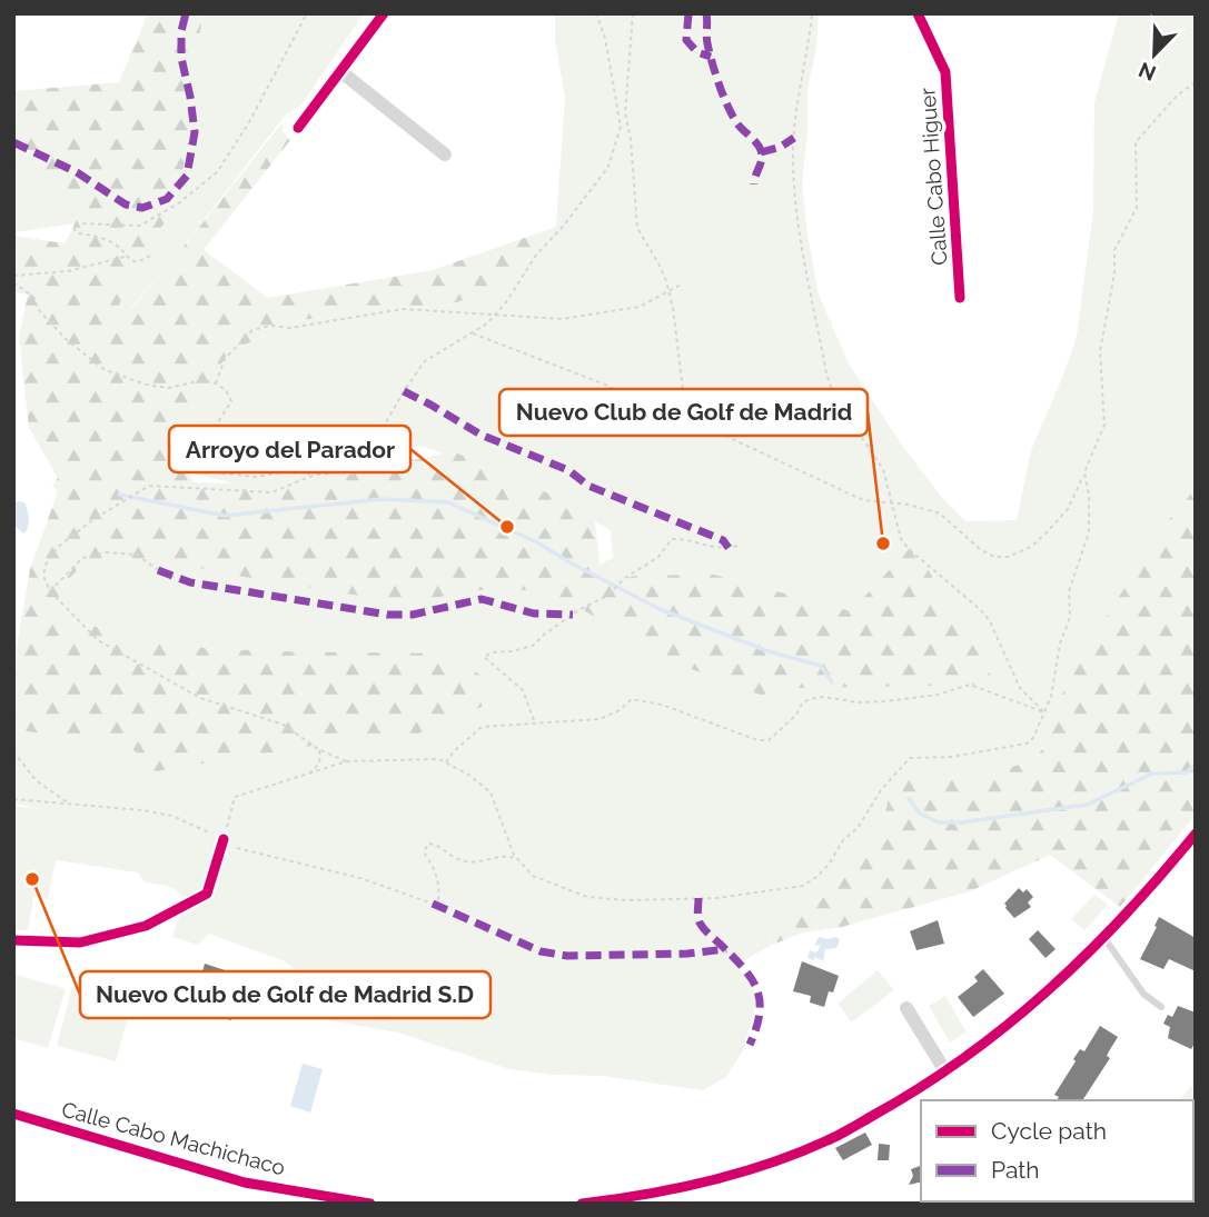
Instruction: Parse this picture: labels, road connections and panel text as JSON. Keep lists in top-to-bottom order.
{
  "streets": {
    "street": ["Calle Cabo Higuer", "Calle Cabo Machichaco"]
  },
  "places": ["Arroyo del Parador", "Nuevo Club de Golf de Madrid", "Nuevo Club de Golf de Madrid S.D"],
  "legend": ["Cycle path", "Path"],
  "north": "bottom left"
}
